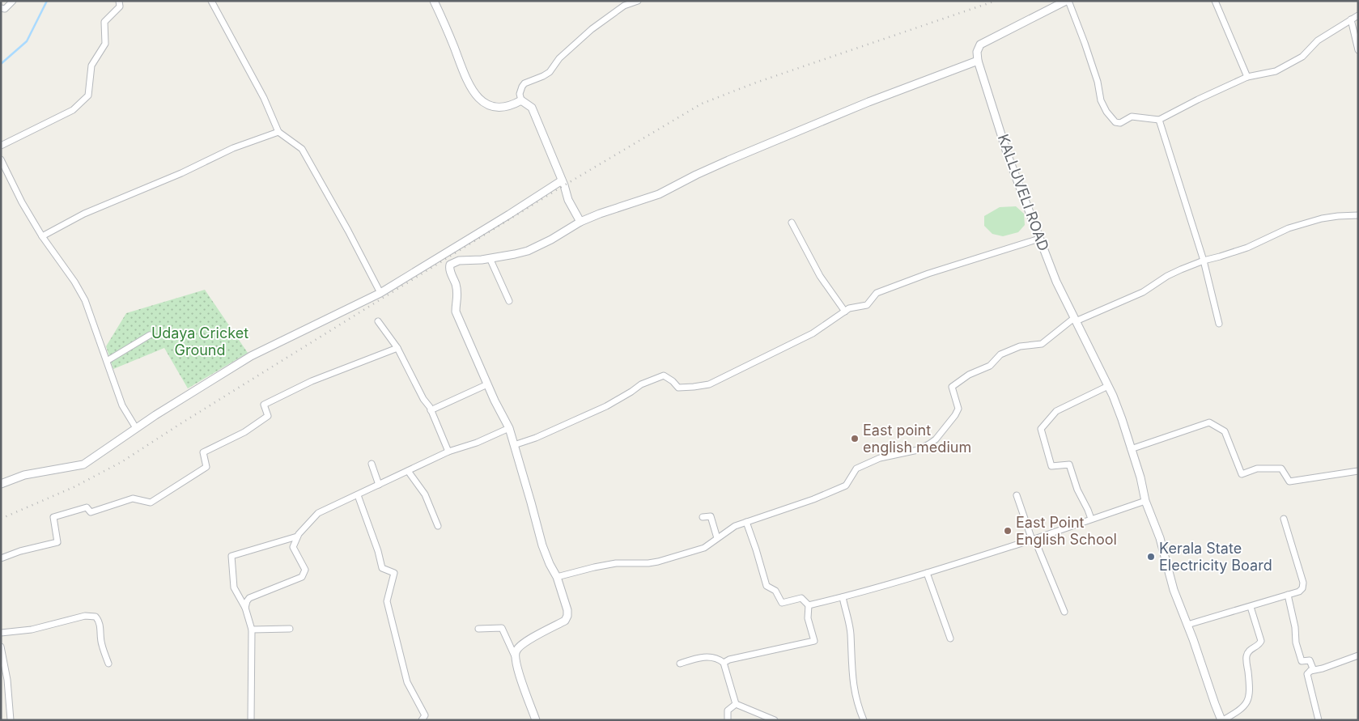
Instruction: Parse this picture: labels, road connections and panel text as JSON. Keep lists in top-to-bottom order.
{
  "streets": {
    "street": ["KALLUVELI ROAD"]
  },
  "parks": ["Udaya Cricket Ground"],
  "places": ["East point english medium", "East Point English School", "Kerala State Electricity Board"]
}
